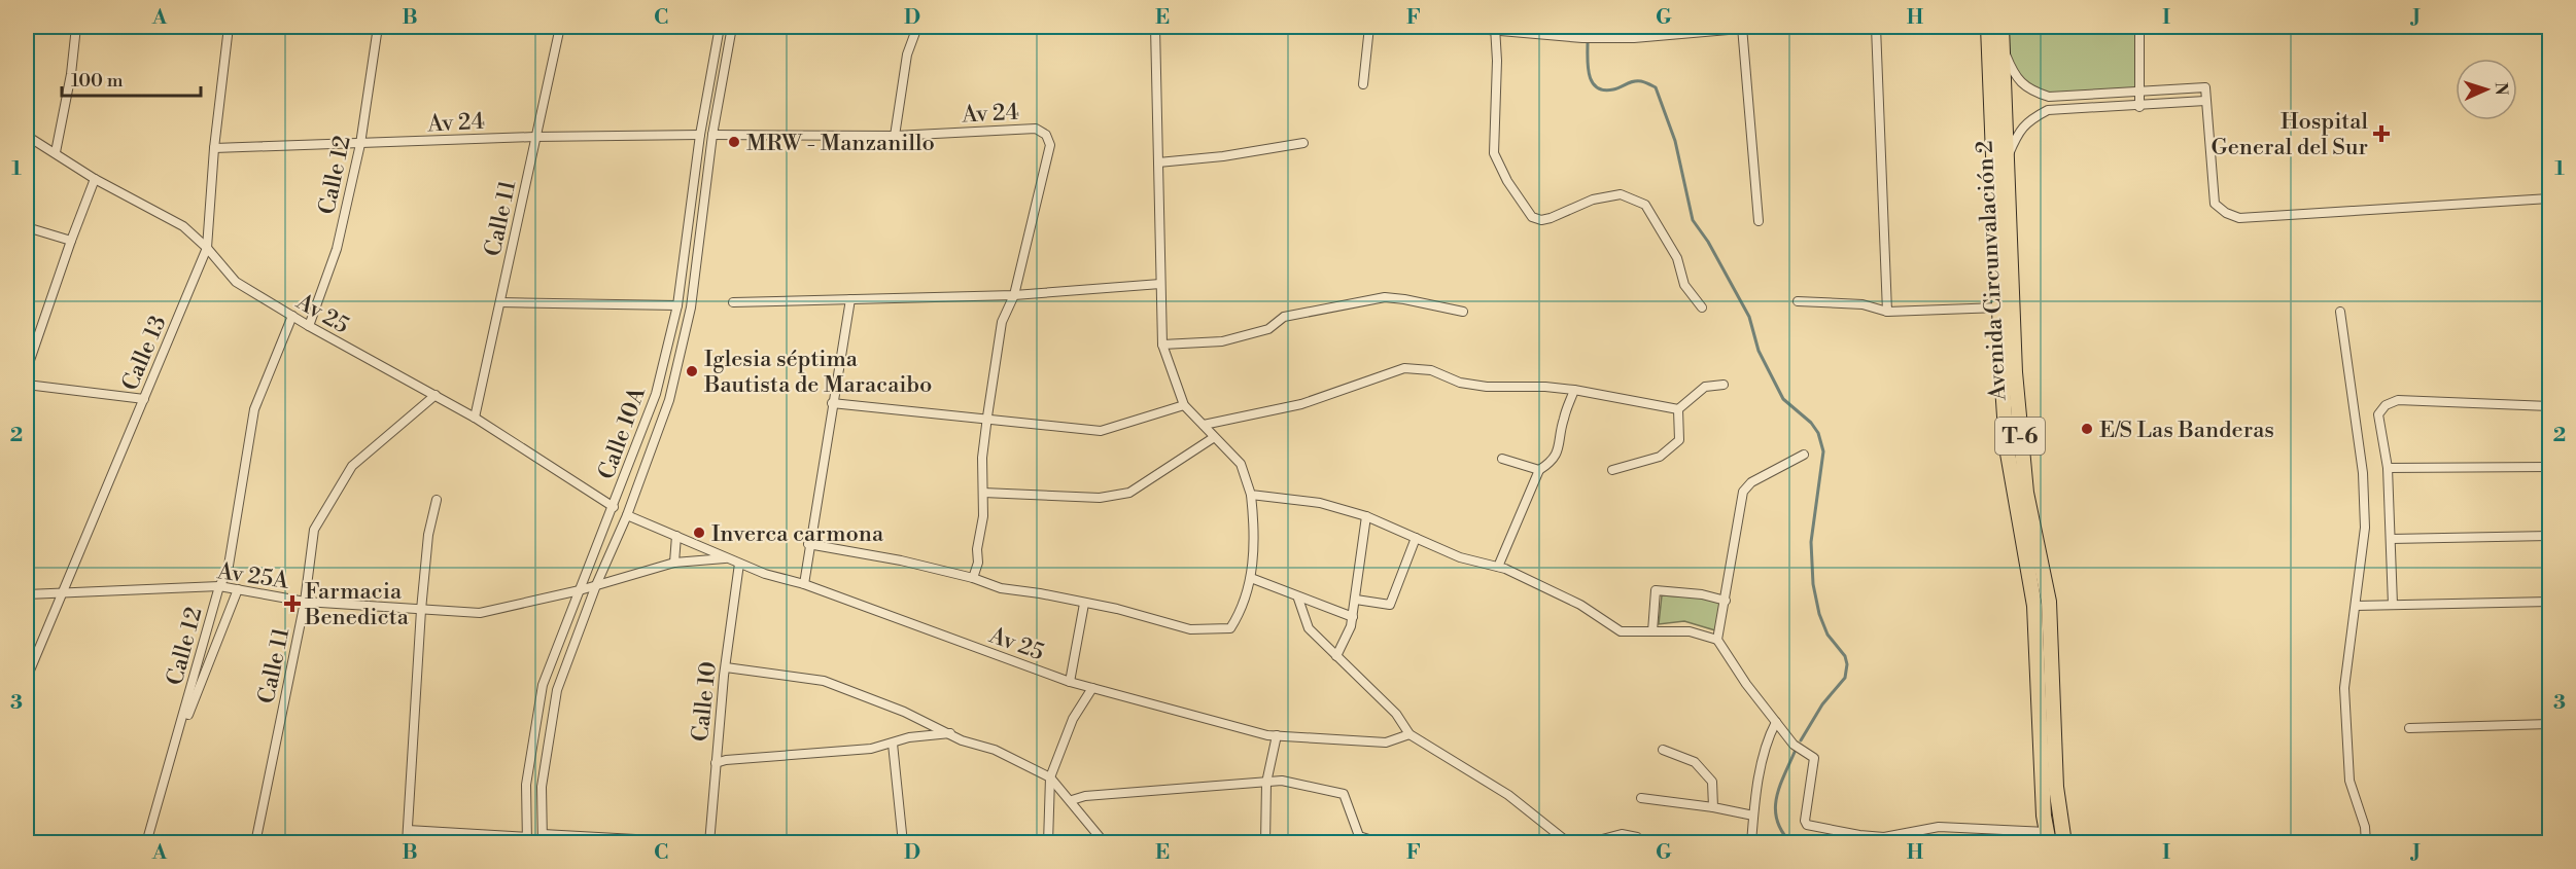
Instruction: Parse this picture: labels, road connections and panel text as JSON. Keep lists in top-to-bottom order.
{
  "streets": {
    "main road": ["Avenida Circunvalación 2", "T-6"],
    "street": [
      "Av 24",
      "Calle 12",
      "Calle 11",
      "Av 25",
      "Calle 13",
      "Calle 10A",
      "Av 25A",
      "Calle 10"
    ]
  },
  "crossings": [
    ["Av 24", "Calle 12"],
    ["Av 24", "Calle 11"],
    ["Av 24", "Calle 13"],
    ["Av 24", "Calle 10A"],
    ["Calle 12", "Av 25"],
    ["Calle 12", "Av 25A"],
    ["Calle 11", "Av 25"],
    ["Calle 11", "Av 25A"],
    ["Av 25", "Calle 13"],
    ["Av 25", "Calle 10A"],
    ["Av 25", "Av 25A"],
    ["Av 25", "Calle 10"],
    ["Calle 13", "Av 25A"],
    ["Calle 10A", "Av 25A"]
  ],
  "places": {
    "health": ["Hospital General del Sur", "Farmacia Benedicta"],
    "other": [
      "MRW - Manzanillo",
      "Iglesia séptima Bautista de Maracaibo",
      "E/S Las Banderas",
      "Inverca carmona"
    ]
  },
  "scale_bar": "100 m",
  "north": "right",
  "grid": {
    "columns": [
      "A",
      "B",
      "C",
      "D",
      "E",
      "F",
      "G",
      "H",
      "I",
      "J"
    ],
    "rows": ["1", "2", "3"]
  }
}
